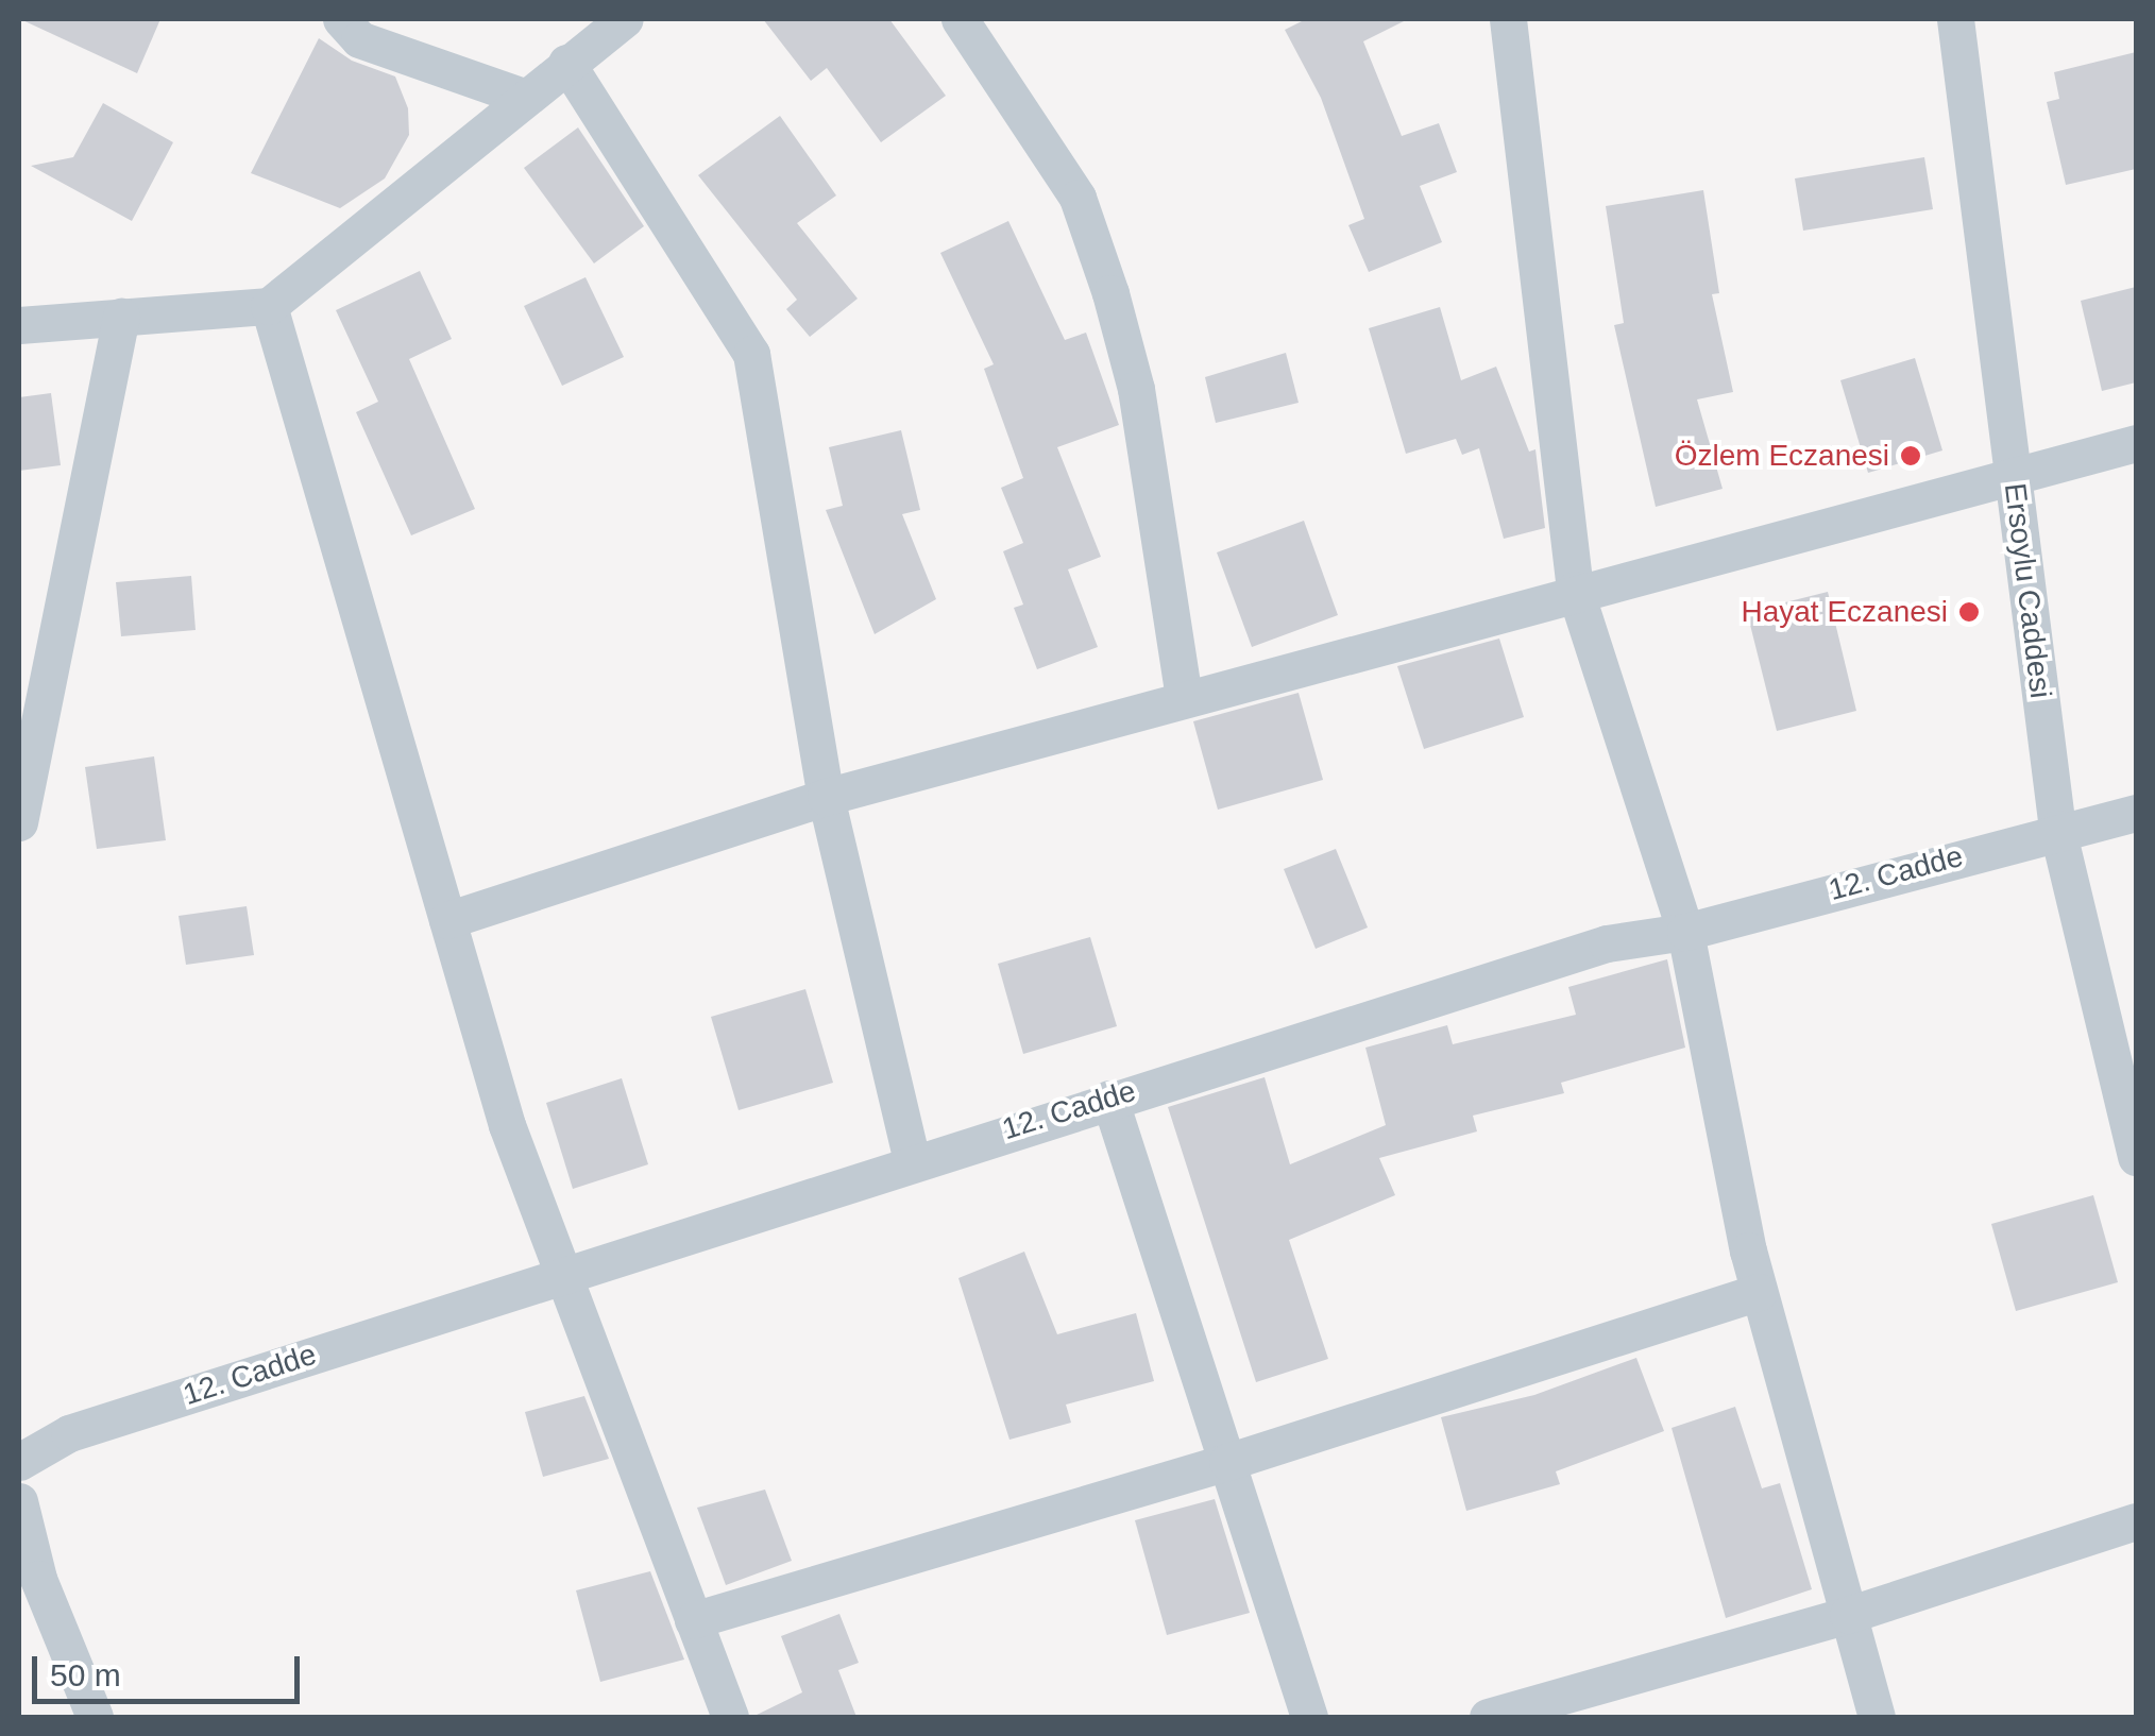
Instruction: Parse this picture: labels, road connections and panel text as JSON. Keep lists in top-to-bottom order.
{
  "streets": {
    "street": ["Ersoylu Caddesi", "12. Cadde"]
  },
  "crossings": [
    ["Ersoylu Caddesi", "12. Cadde"]
  ],
  "places": ["Özlem Eczanesi", "Hayat Eczanesi"],
  "scale_bar": "50 m"
}
